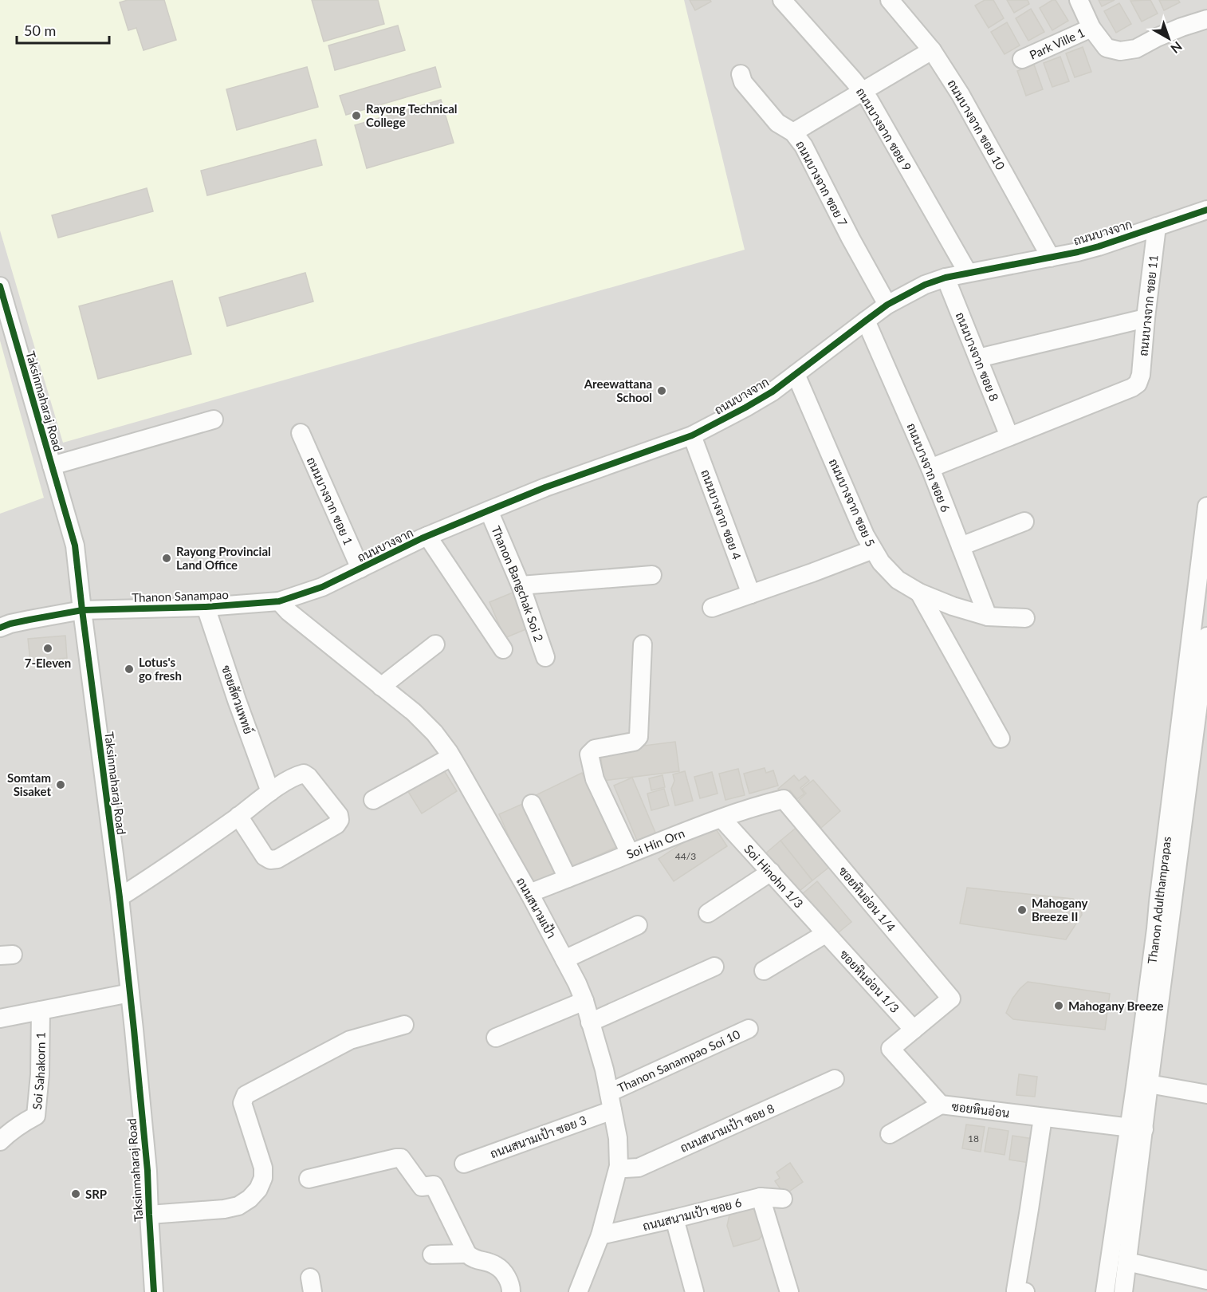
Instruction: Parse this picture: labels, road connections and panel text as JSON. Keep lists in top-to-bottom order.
{
  "streets": {
    "street": [
      "Park Ville 1",
      "ถนนบางจาก ซอย 10",
      "ถนนบางจาก ซอย 9",
      "ถนนบางจาก ซอย 7",
      "ถนนบางจาก",
      "ถนนบางจาก ซอย 11",
      "ถนนบางจาก ซอย 8",
      "Taksinmaharaj Road",
      "ถนนบางจาก ซอย 6",
      "ถนนบางจาก ซอย 1",
      "ถนนบางจาก ซอย 5",
      "ถนนบางจาก ซอย 4",
      "Thanon Bangchak Soi 2",
      "Thanon Sanampao",
      "ซอยสัตวแพทย์",
      "Soi Hin Orn",
      "Soi Hinohn 1/3",
      "ซอยหินอ่อน 1/4",
      "Thanon Adulthamprapas",
      "ถนนสนามเป้า",
      "ซอยหินอ่อน 1/3",
      "Thanon Sanampao Soi 10",
      "Soi Sahakorn 1",
      "ซอยหินอ่อน",
      "ถนนสนามเป้า ซอย 8",
      "ถนนสนามเป้า ซอย 3",
      "ถนนสนามเป้า ซอย 6"
    ]
  },
  "crossings": [
    ["ถนนบางจาก ซอย 10", "ถนนบางจาก"],
    ["ถนนบางจาก ซอย 9", "ถนนบางจาก"],
    ["ถนนบางจาก ซอย 7", "ถนนบางจาก"],
    ["ถนนบางจาก", "ถนนบางจาก ซอย 11"],
    ["ถนนบางจาก", "ถนนบางจาก ซอย 8"],
    ["ถนนบางจาก", "ถนนบางจาก ซอย 6"],
    ["ถนนบางจาก", "ถนนบางจาก ซอย 1"],
    ["ถนนบางจาก", "ถนนบางจาก ซอย 5"],
    ["ถนนบางจาก", "ถนนบางจาก ซอย 4"],
    ["ถนนบางจาก", "Thanon Bangchak Soi 2"],
    ["ถนนบางจาก", "Thanon Sanampao"],
    ["ถนนบางจาก", "ถนนสนามเป้า"],
    ["ถนนบางจาก ซอย 11", "ถนนบางจาก ซอย 8"],
    ["Taksinmaharaj Road", "Thanon Sanampao"],
    ["ถนนบางจาก ซอย 6", "ถนนบางจาก ซอย 5"],
    ["Thanon Sanampao", "ซอยสัตวแพทย์"],
    ["Thanon Sanampao", "ถนนสนามเป้า"],
    ["Soi Hin Orn", "Soi Hinohn 1/3"],
    ["Soi Hin Orn", "ซอยหินอ่อน 1/4"],
    ["Soi Hin Orn", "ถนนสนามเป้า"],
    ["Soi Hinohn 1/3", "ซอยหินอ่อน 1/3"],
    ["ซอยหินอ่อน 1/4", "ซอยหินอ่อน"],
    ["Thanon Adulthamprapas", "ซอยหินอ่อน"],
    ["ถนนสนามเป้า", "Thanon Sanampao Soi 10"],
    ["ถนนสนามเป้า", "ถนนสนามเป้า ซอย 8"],
    ["ถนนสนามเป้า", "ถนนสนามเป้า ซอย 3"],
    ["ถนนสนามเป้า", "ถนนสนามเป้า ซอย 6"],
    ["ซอยหินอ่อน 1/3", "ซอยหินอ่อน"],
    ["Thanon Sanampao Soi 10", "ถนนสนามเป้า ซอย 3"]
  ],
  "places": [
    "Rayong Technical College",
    "Areewattana School",
    "Rayong Provincial Land Office",
    "7-Eleven",
    "Lotus's go fresh",
    "Somtam Sisaket",
    "Mahogany Breeze II",
    "Mahogany Breeze",
    "SRP"
  ],
  "house_numbers": ["44/3", "18"],
  "scale_bar": "50 m",
  "north": "bottom right"
}
